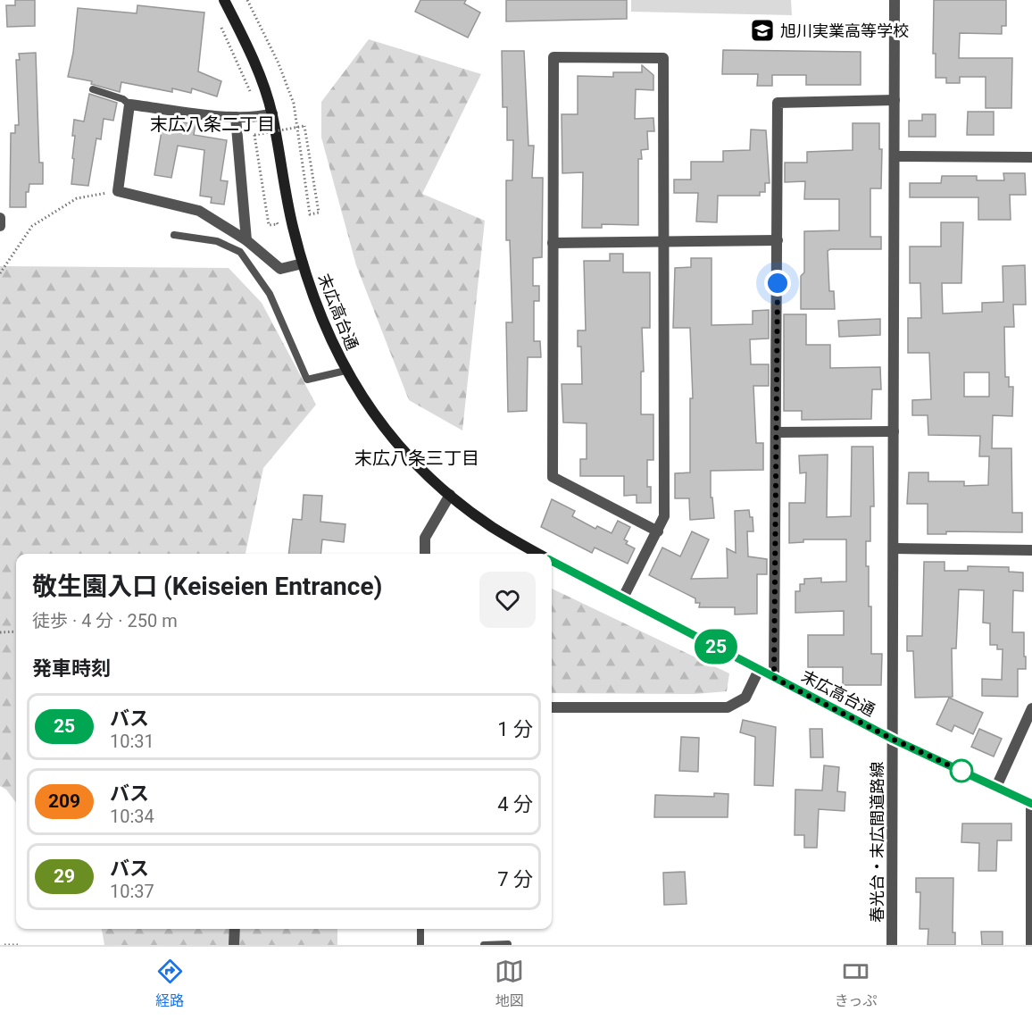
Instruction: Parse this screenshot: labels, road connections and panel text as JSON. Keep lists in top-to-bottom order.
{
  "streets": {
    "street": ["末広高台通", "春光台・末広間道路線"]
  },
  "crossings": [
    ["末広高台通", "春光台・末広間道路線"]
  ],
  "districts": ["末広八条二丁目", "末広八条三丁目"],
  "places": {
    "school or university": ["旭川実業高等学校"]
  },
  "lines": ["bus line 25"],
  "page": {
    "on_map": "25",
    "heading": [
      ["敬生園入口 (Keiseien Entrance)", "徒歩 · 4 分 · 250 m"],
      "発車時刻"
    ],
    "list": [
      {
        "mark": "25",
        "name": "バス",
        "note": "10:31",
        "value": "1 分"
      },
      {
        "mark": "209",
        "name": "バス",
        "note": "10:34",
        "value": "4 分"
      },
      {
        "mark": "29",
        "name": "バス",
        "note": "10:37",
        "value": "7 分"
      }
    ],
    "tabs": ["経路", "地図", "きっぷ"]
  }
}
